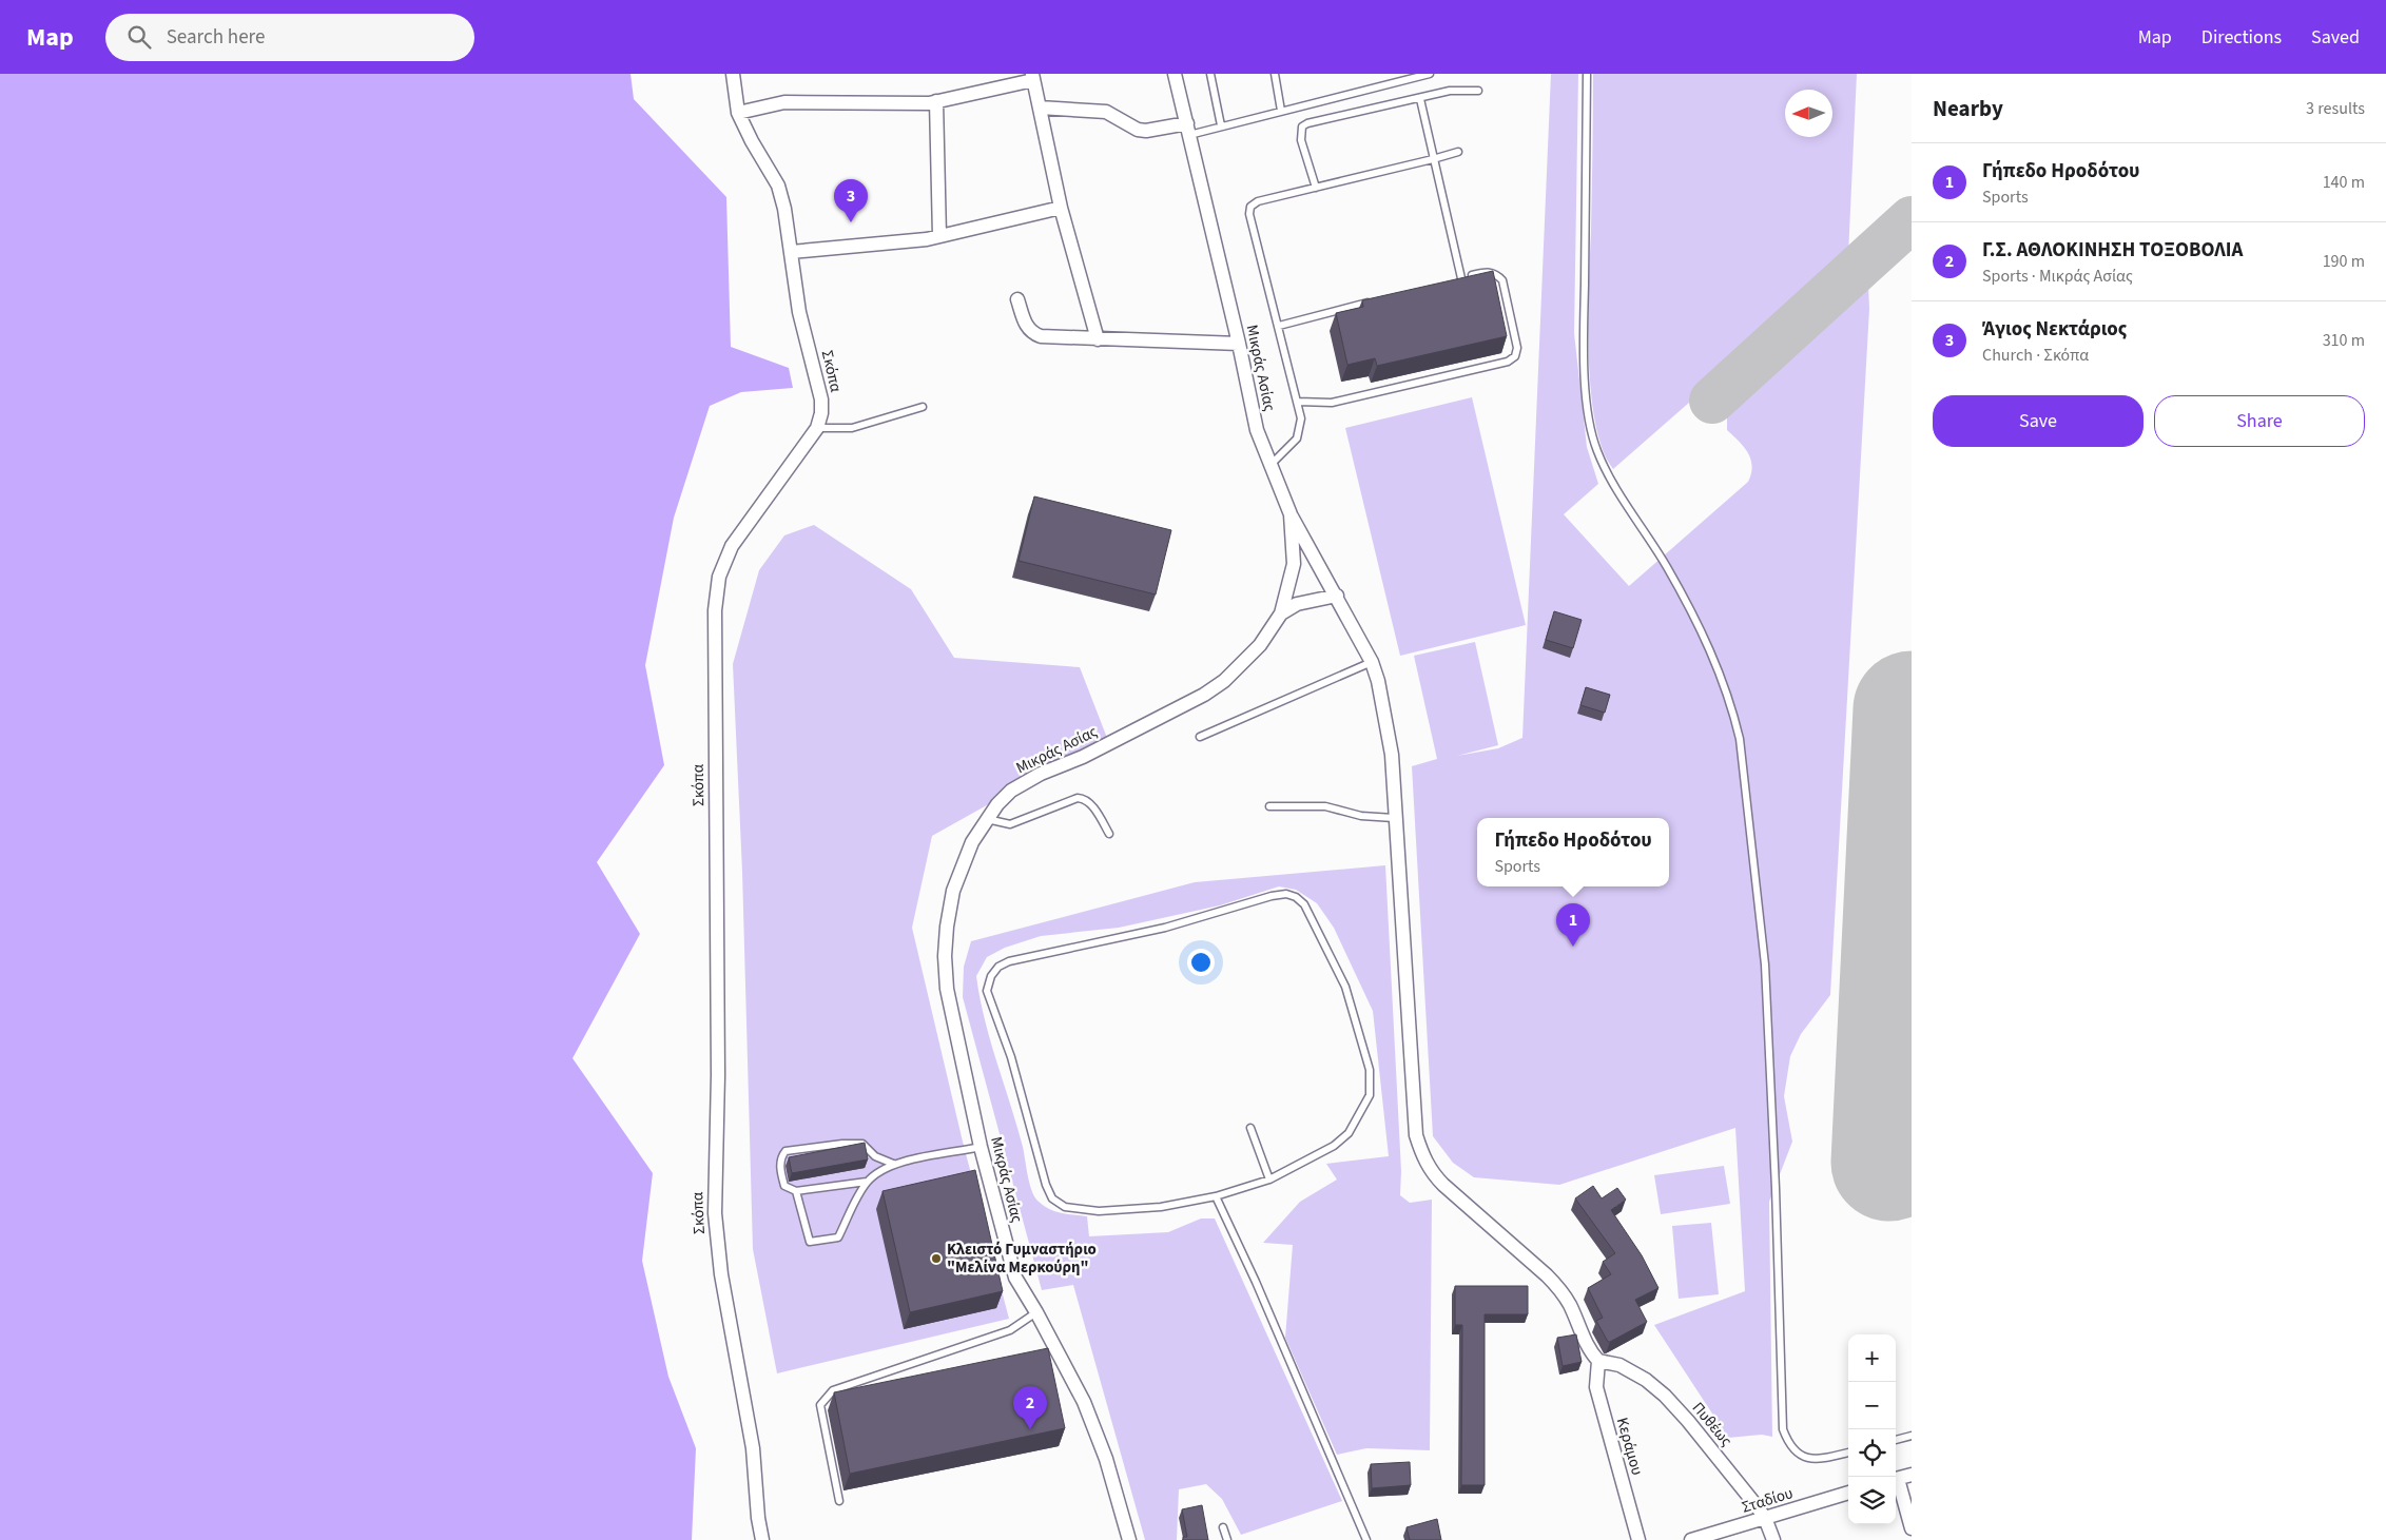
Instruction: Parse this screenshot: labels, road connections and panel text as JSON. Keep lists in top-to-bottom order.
{
  "streets": {
    "street": [
      "Μικράς Ασίας",
      "Σκόπα",
      "Πυθέως",
      "Κεράμου",
      "Σταδίου"
    ]
  },
  "crossings": [
    ["Πυθέως", "Κεράμου"],
    ["Πυθέως", "Σταδίου"]
  ],
  "places": ["Κλειστό Γυμναστήριο \"Μελίνα Μερκούρη\""],
  "north": "left",
  "page": {
    "header": "Map",
    "search": "Search here",
    "nav": ["Map", "Directions", "Saved"],
    "heading": ["Nearby", "3 results"],
    "list": [
      {
        "mark": "1",
        "name": "Γήπεδο Ηροδότου",
        "note": "Sports",
        "value": "140 m"
      },
      {
        "mark": "2",
        "name": "Γ.Σ. ΑΘΛΟΚΙΝΗΣΗ ΤΟΞΟΒΟΛΙΑ",
        "note": "Sports · Μικράς Ασίας",
        "value": "190 m"
      },
      {
        "mark": "3",
        "name": "Άγιος Νεκτάριος",
        "note": "Church · Σκόπα",
        "value": "310 m"
      }
    ],
    "pins": ["3", "1", "2"],
    "buttons": ["Save", "Share"],
    "popup": ["Γήπεδο Ηροδότου", "Sports"],
    "map_buttons": ["+", "−"]
  }
}
